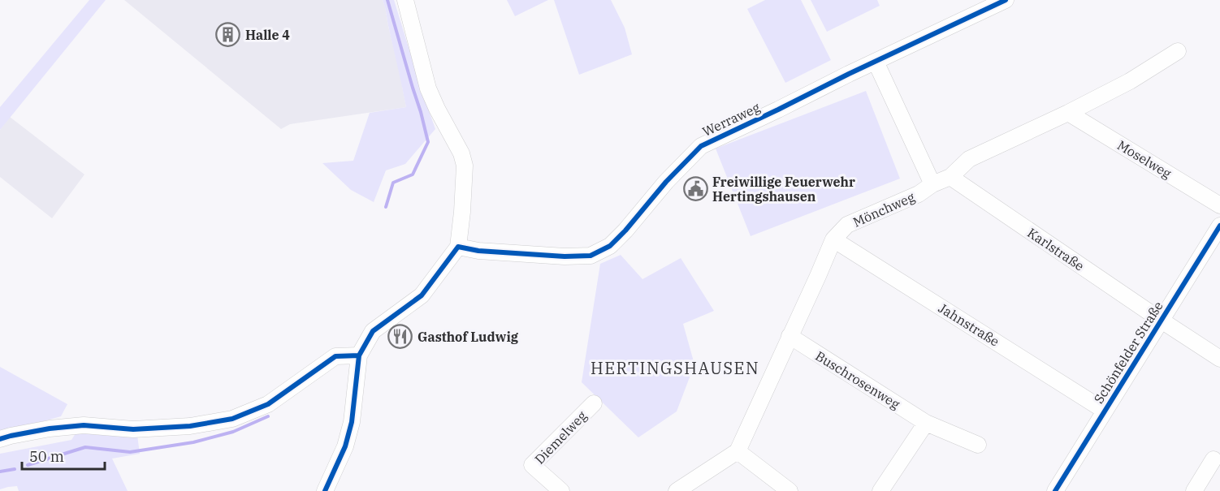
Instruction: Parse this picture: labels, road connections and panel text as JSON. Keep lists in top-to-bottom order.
{
  "streets": {
    "street": [
      "Werraweg",
      "Moselweg",
      "Mönchweg",
      "Karlstraße",
      "Jahnstraße",
      "Schönfelder Straße",
      "Buschrosenweg",
      "Diemelweg"
    ]
  },
  "crossings": [
    ["Moselweg", "Mönchweg"],
    ["Mönchweg", "Karlstraße"],
    ["Mönchweg", "Jahnstraße"],
    ["Mönchweg", "Buschrosenweg"],
    ["Karlstraße", "Schönfelder Straße"],
    ["Jahnstraße", "Schönfelder Straße"]
  ],
  "districts": ["HERTINGSHAUSEN"],
  "places": {
    "building": ["Halle 4"],
    "public building": ["Freiwillige Feuerwehr Hertingshausen"],
    "restaurant": ["Gasthof Ludwig"]
  },
  "scale_bar": "50 m"
}
